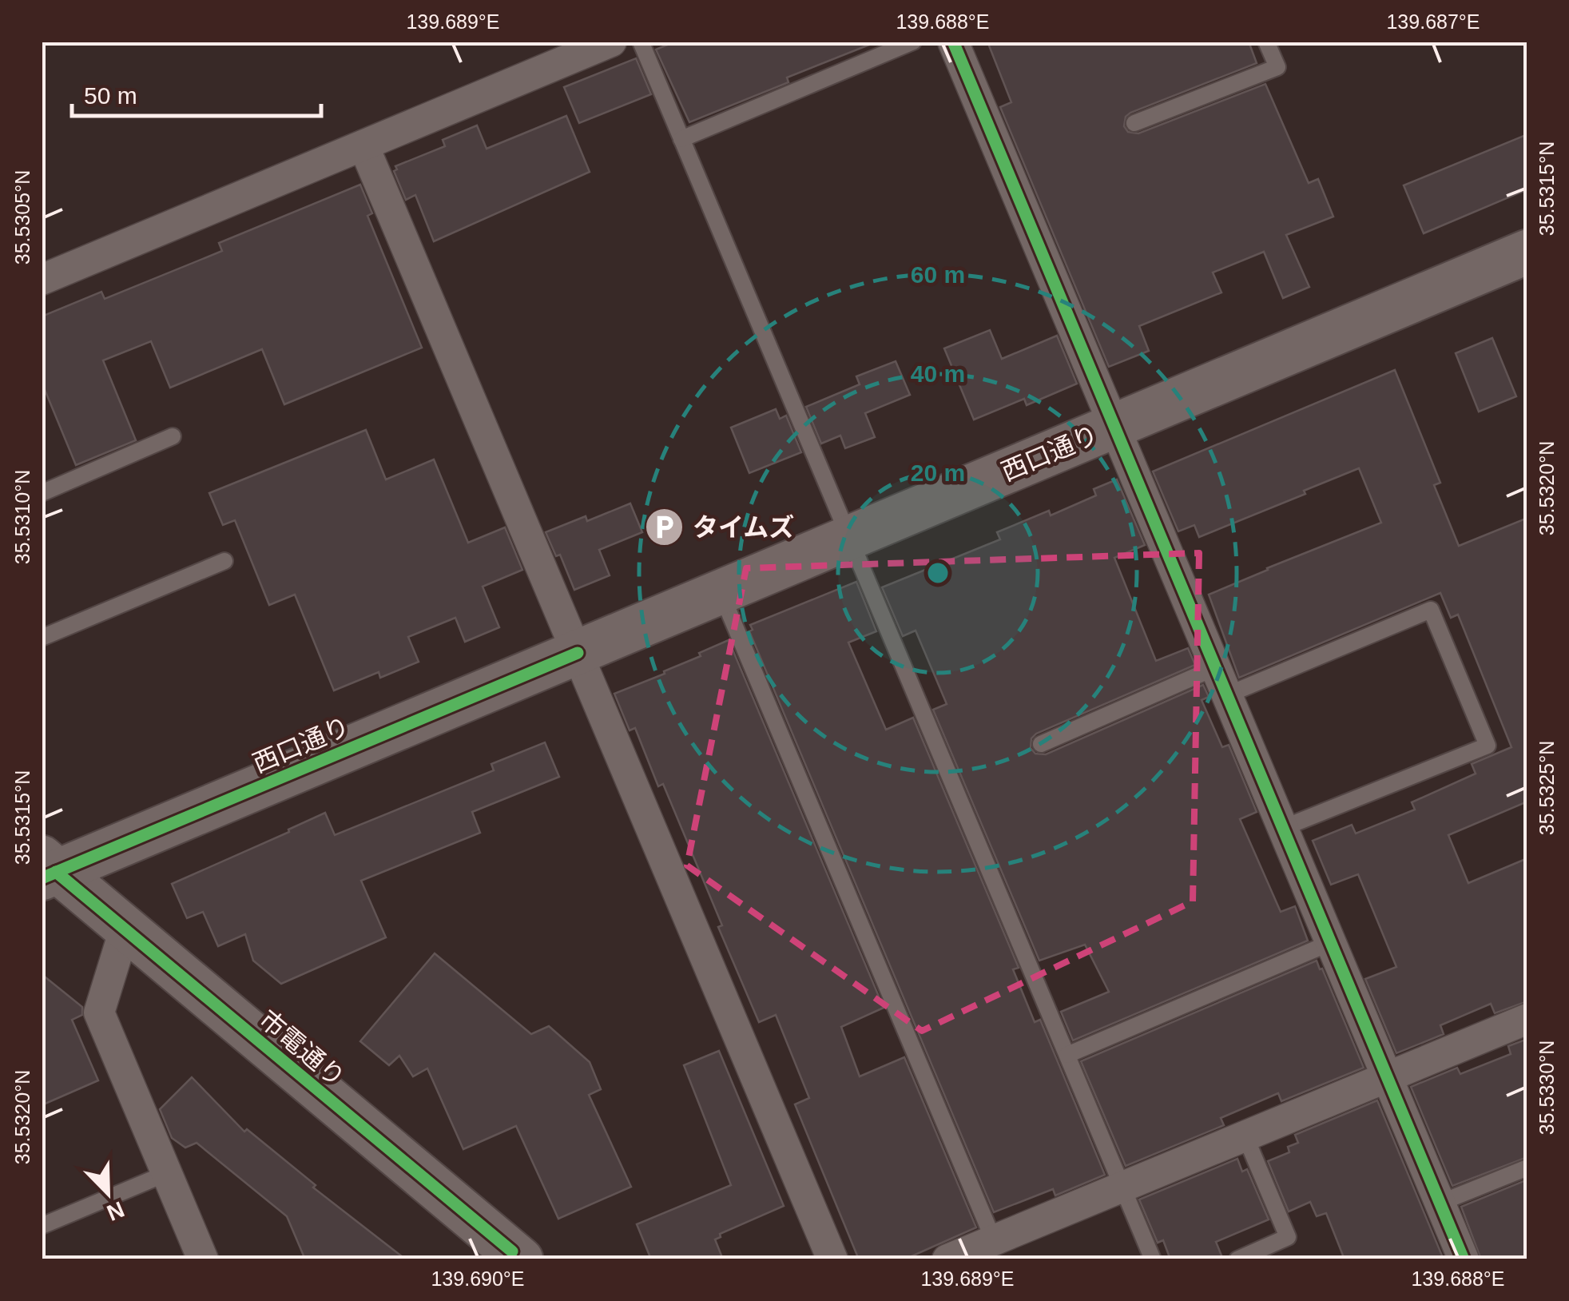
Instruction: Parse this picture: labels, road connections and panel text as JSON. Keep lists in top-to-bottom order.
{
  "streets": {
    "main road": ["西口通り", "市電通り"]
  },
  "crossings": [
    ["西口通り", "市電通り"]
  ],
  "places": {
    "parking": ["タイムズ"]
  },
  "scale_bar": "50 m",
  "north": "bottom right",
  "coordinates": [
    "139.689°E",
    "139.688°E",
    "139.687°E",
    "35.5315°N",
    "35.5305°N",
    "35.5320°N",
    "35.5310°N",
    "35.5325°N",
    "35.5330°N",
    "139.690°E"
  ],
  "rings": ["60 m", "40 m", "20 m"]
}
